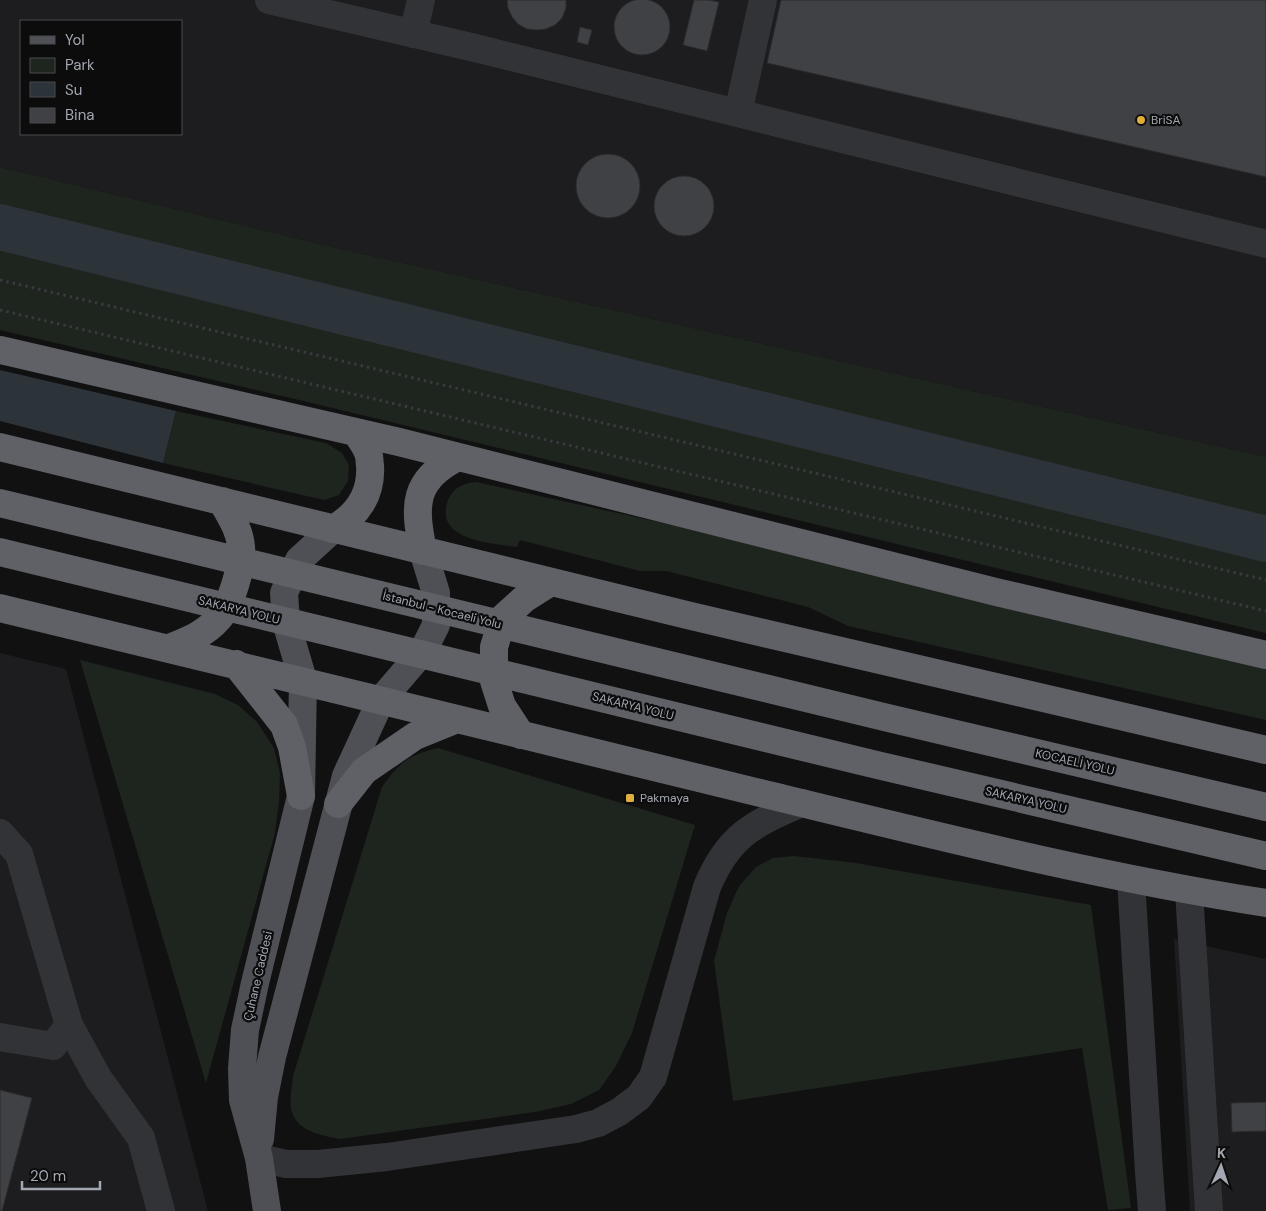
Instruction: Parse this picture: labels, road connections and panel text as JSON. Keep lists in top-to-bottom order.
{
  "streets": {
    "highway": ["SAKARYA YOLU", "İstanbul - Kocaeli Yolu", "KOCAELİ YOLU"],
    "main road": ["Çuhane Caddesi"]
  },
  "crossings": [
    ["İstanbul - Kocaeli Yolu", "KOCAELİ YOLU"]
  ],
  "places": {
    "other": ["BriSA"],
    "transit": ["Pakmaya"]
  },
  "legend": [
    "Yol",
    "Park",
    "Su",
    "Bina"
  ],
  "scale_bar": "20 m",
  "north": "top"
}
